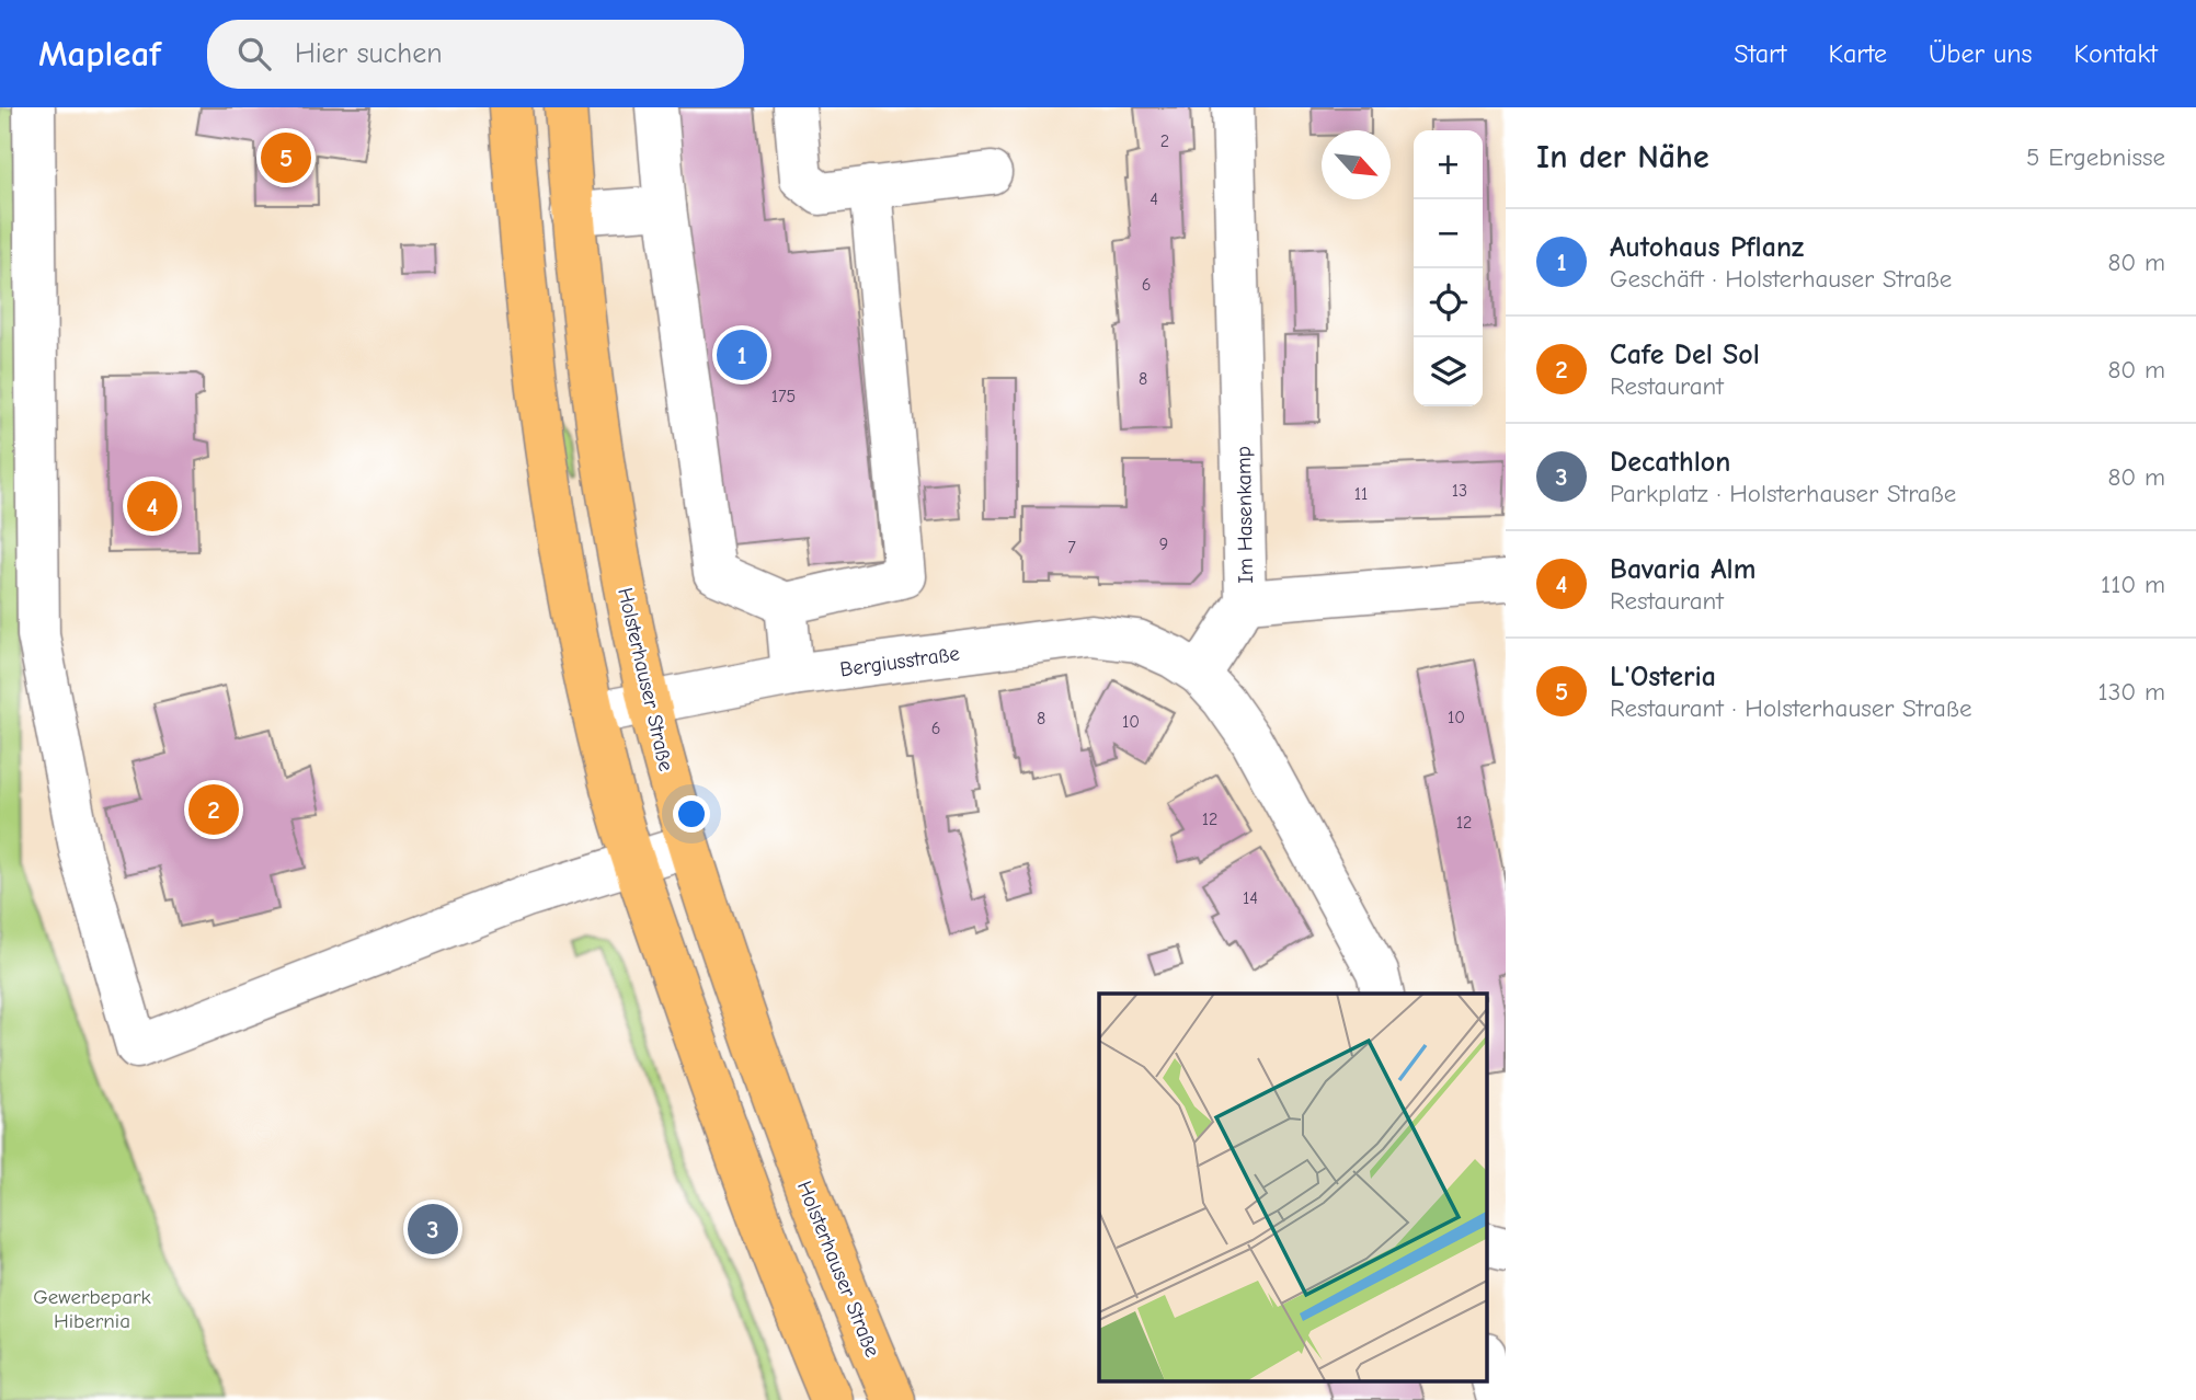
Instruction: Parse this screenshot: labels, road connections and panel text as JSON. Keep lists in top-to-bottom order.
{
  "streets": {
    "main road": ["Holsterhauser Straße"],
    "street": ["Im Hasenkamp", "Bergiusstraße"]
  },
  "crossings": [
    ["Im Hasenkamp", "Bergiusstraße"],
    ["Bergiusstraße", "Holsterhauser Straße"]
  ],
  "parks": ["Gewerbepark Hibernia"],
  "house_numbers": [
    "2",
    "4",
    "6",
    "8",
    "175",
    "13",
    "11",
    "9",
    "7",
    "10",
    "8",
    "10",
    "6",
    "12",
    "12",
    "14"
  ],
  "north": "bottom right",
  "page": {
    "header": "Mapleaf",
    "search": "Hier suchen",
    "nav": [
      "Start",
      "Karte",
      "Über uns",
      "Kontakt"
    ],
    "heading": ["In der Nähe", "5 Ergebnisse"],
    "pins": [
      "5",
      "1",
      "4",
      "2",
      "3"
    ],
    "map_buttons": ["+", "−"],
    "list": [
      {
        "mark": "1",
        "name": "Autohaus Pflanz",
        "note": "Geschäft · Holsterhauser Straße",
        "value": "80 m"
      },
      {
        "mark": "2",
        "name": "Cafe Del Sol",
        "note": "Restaurant",
        "value": "80 m"
      },
      {
        "mark": "3",
        "name": "Decathlon",
        "note": "Parkplatz · Holsterhauser Straße",
        "value": "80 m"
      },
      {
        "mark": "4",
        "name": "Bavaria Alm",
        "note": "Restaurant",
        "value": "110 m"
      },
      {
        "mark": "5",
        "name": "L'Osteria",
        "note": "Restaurant · Holsterhauser Straße",
        "value": "130 m"
      }
    ]
  }
}
